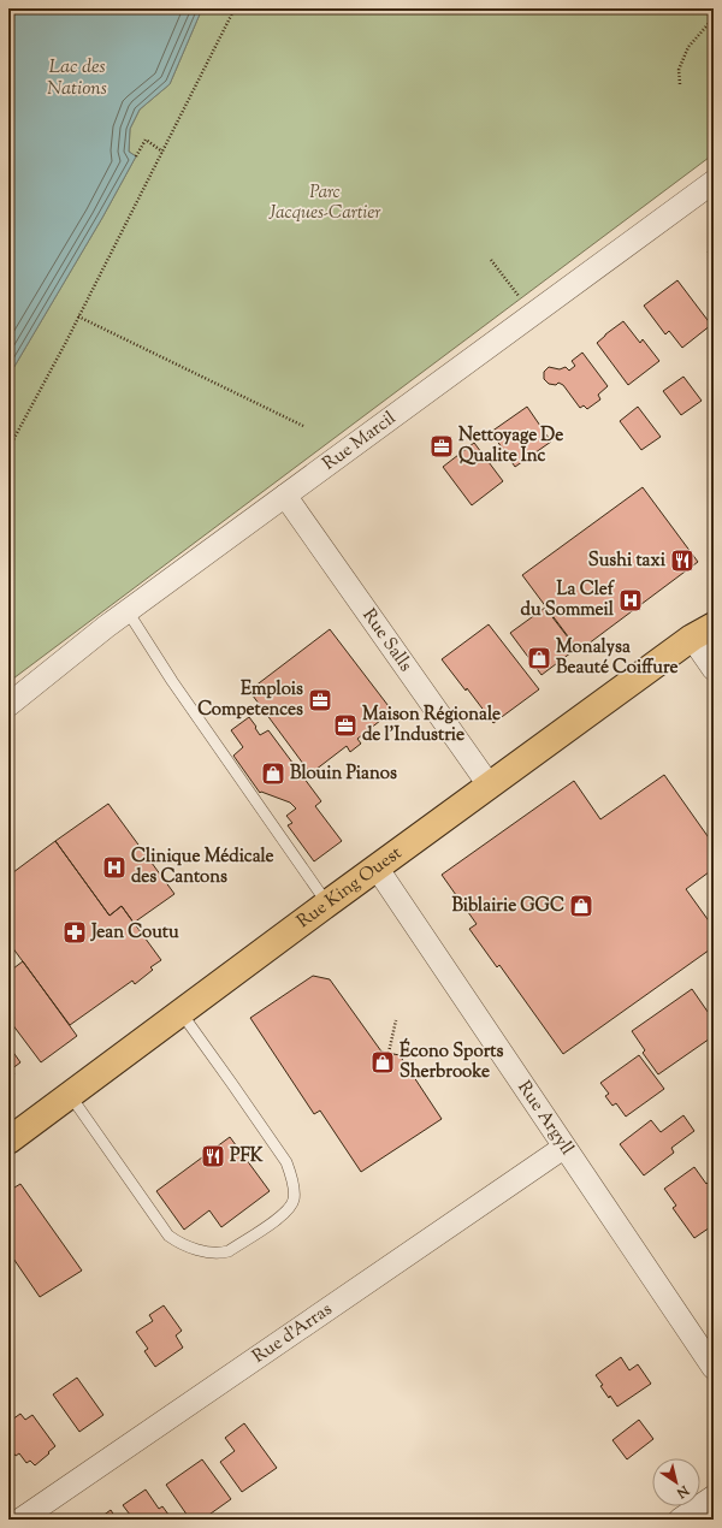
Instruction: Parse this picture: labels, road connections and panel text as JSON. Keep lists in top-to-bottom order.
{
  "streets": {
    "main road": ["Rue King Ouest"],
    "street": [
      "Rue Marcil",
      "Rue Salls",
      "Rue Argyll",
      "Rue d'Arras"
    ]
  },
  "crossings": [
    ["Rue Marcil", "Rue Salls"],
    ["Rue Salls", "Rue King Ouest"],
    ["Rue King Ouest", "Rue Argyll"],
    ["Rue Argyll", "Rue d'Arras"]
  ],
  "water": ["Lac des Nations"],
  "parks": ["Parc Jacques-Cartier"],
  "places": {
    "office": ["Nettoyage De Qualite Inc", "Emplois Competences", "Maison Régionale de l'Industrie"],
    "restaurant": ["Sushi taxi", "PFK"],
    "hospital": ["La Clef du Sommeil", "Clinique Médicale des Cantons"],
    "shop": [
      "Monalysa Beauté Coiffure",
      "Blouin Pianos",
      "Biblairie GGC",
      "Écono Sports Sherbrooke"
    ],
    "pharmacy": ["Jean Coutu"]
  },
  "north": "bottom right"
}
